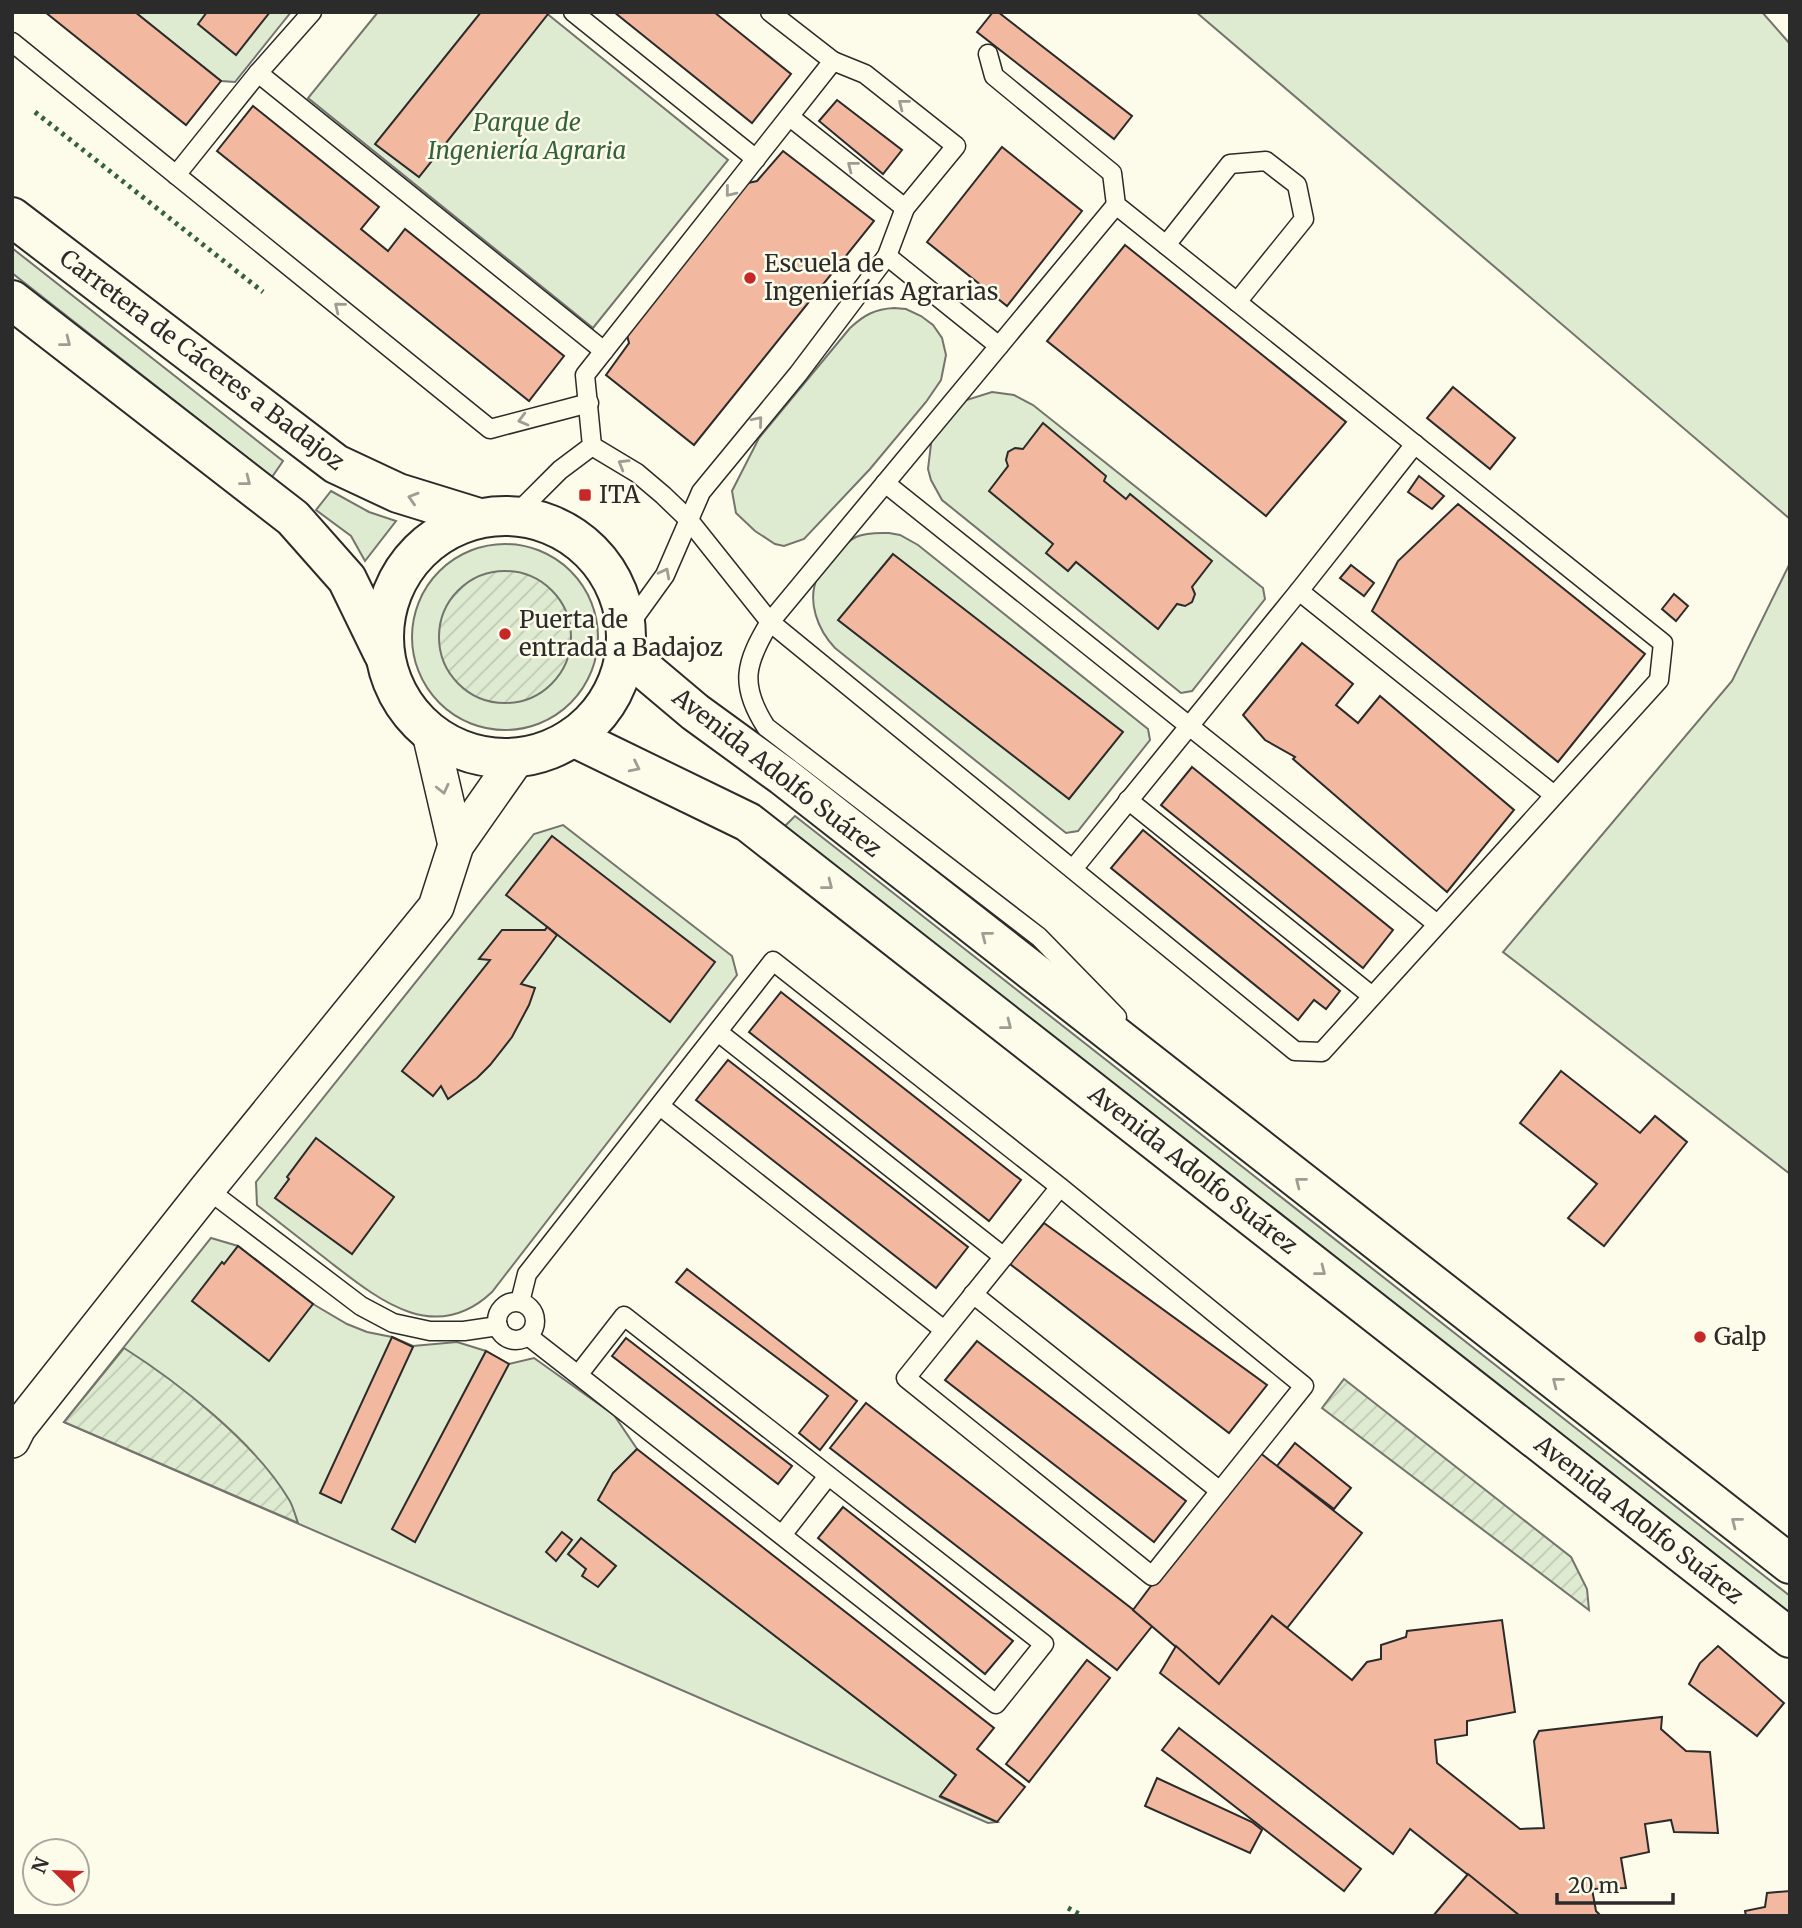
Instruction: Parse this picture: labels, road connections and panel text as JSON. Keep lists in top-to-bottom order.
{
  "streets": {
    "highway": ["Carretera de Cáceres a Badajoz", "Avenida Adolfo Suárez"]
  },
  "crossings": [
    ["Carretera de Cáceres a Badajoz", "Avenida Adolfo Suárez"]
  ],
  "parks": ["Parque de Ingeniería Agraria"],
  "places": {
    "other": ["Escuela de Ingenierías Agrarias", "Puerta de entrada a Badajoz", "Galp"],
    "transit": ["ITA"]
  },
  "scale_bar": "20 m",
  "north": "top left"
}
